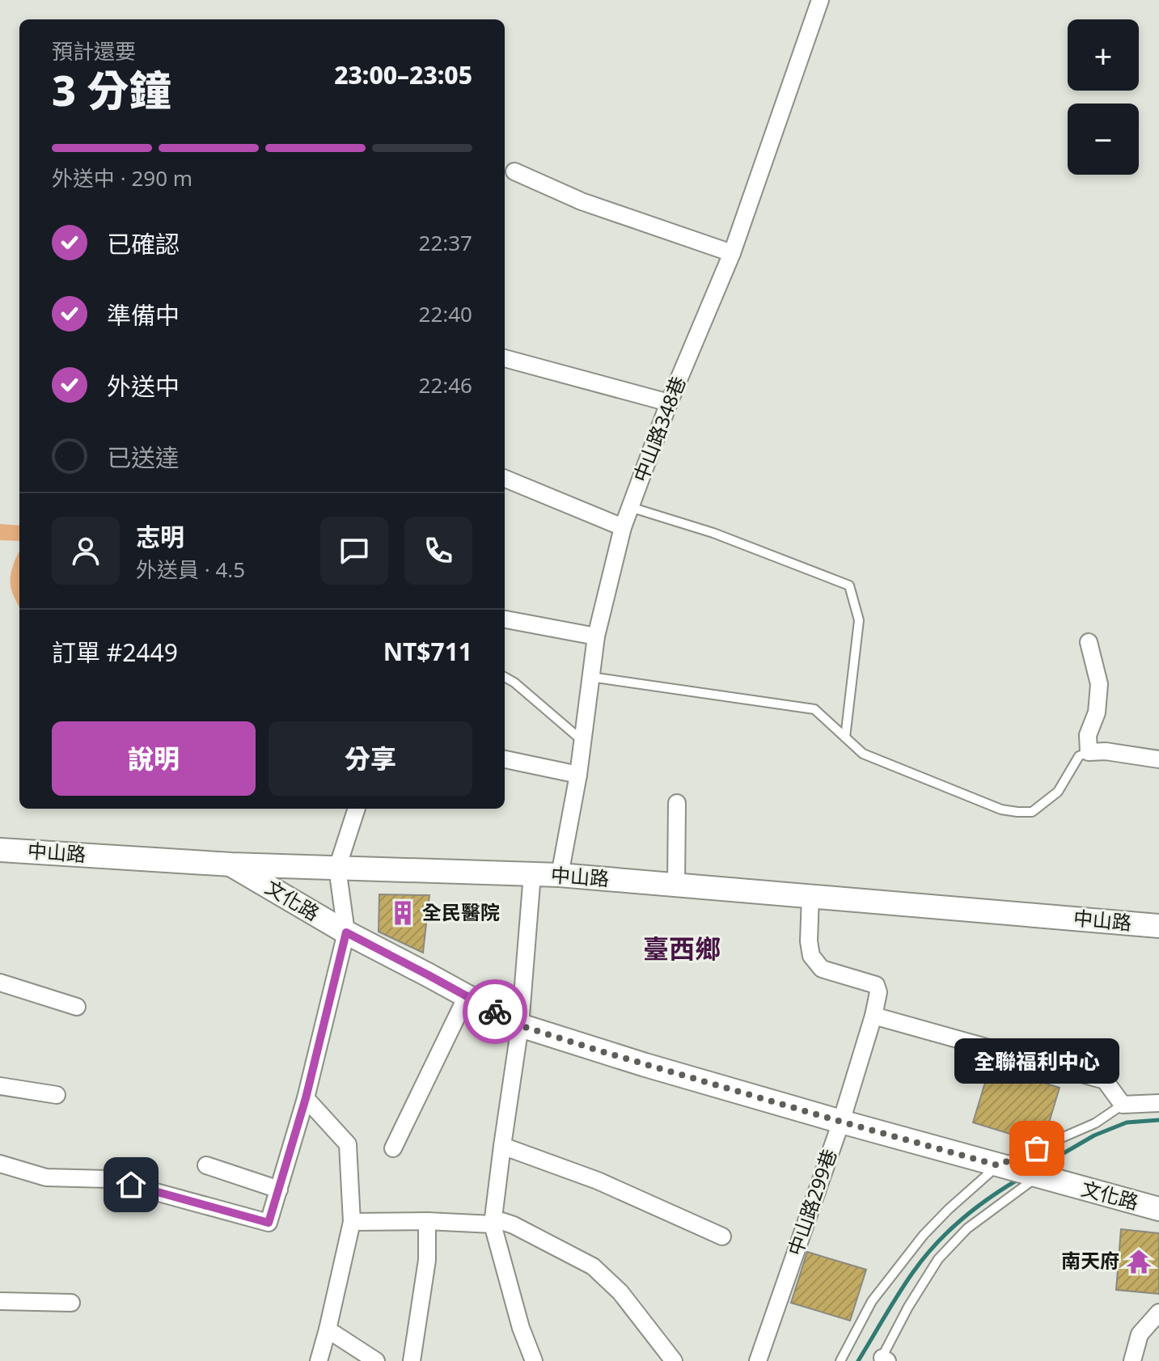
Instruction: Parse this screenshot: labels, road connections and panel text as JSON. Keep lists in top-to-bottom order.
{
  "streets": {
    "main road": ["中山路", "文化路"],
    "street": ["中山路348巷", "中山路299巷"]
  },
  "crossings": [
    ["中山路348巷", "中山路"],
    ["中山路", "文化路"],
    ["中山路", "中山路299巷"],
    ["文化路", "中山路299巷"]
  ],
  "districts": ["臺西鄉"],
  "places": {
    "building": ["全民醫院"],
    "other": ["全聯福利中心"],
    "temple": ["南天府"]
  },
  "page": {
    "map_buttons": ["+", "−"],
    "heading": ["3 分鐘", "預計還要", "23:00–23:05"],
    "panel": [
      "志明",
      "外送員 · 4.5",
      "訂單 #2449",
      "NT$711"
    ],
    "bar": "外送中 · 290 m",
    "list": [
      ["已確認", "22:37"],
      ["準備中", "22:40"],
      ["外送中", "22:46"],
      "已送達"
    ],
    "buttons": ["說明", "分享"],
    "bubble": "全聯福利中心"
  }
}
